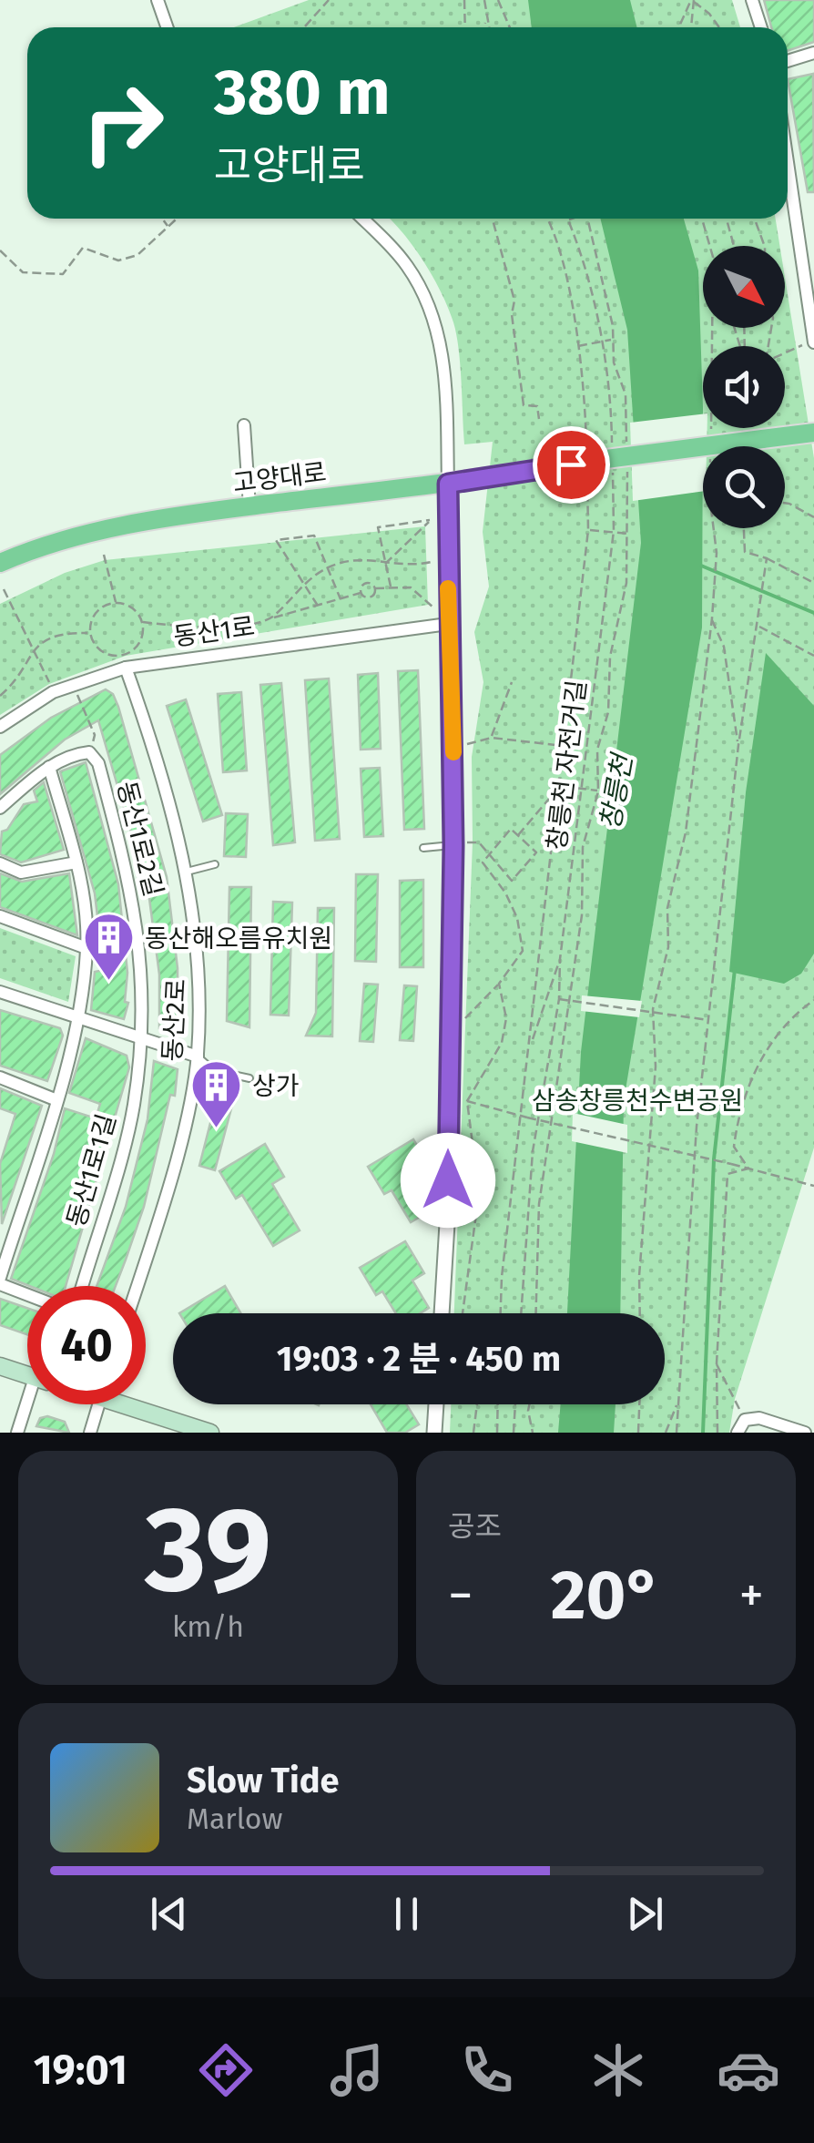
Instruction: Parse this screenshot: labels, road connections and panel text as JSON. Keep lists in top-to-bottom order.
{
  "streets": {
    "main road": ["고양대로"],
    "street": [
      "동산1로",
      "동산1로2길",
      "동산2로",
      "동산1로1길"
    ],
    "path": ["창릉천 자전거길"]
  },
  "crossings": [
    ["동산1로", "동산2로"],
    ["동산1로2길", "동산1로1길"]
  ],
  "water": ["창릉천"],
  "parks": ["삼송창릉천수변공원"],
  "places": {
    "building": ["동산해오름유치원", "상가"]
  },
  "north": "bottom right",
  "page": {
    "turn": ["380 m", "고양대로"],
    "limit": "40",
    "trip": "19:03 · 2 분 · 450 m",
    "tile": [
      ["39", "km/h"],
      "공조"
    ],
    "heat": ["−", "20°", "+"],
    "song": ["Slow Tide", "Marlow"],
    "tabs": "19:01"
  }
}
